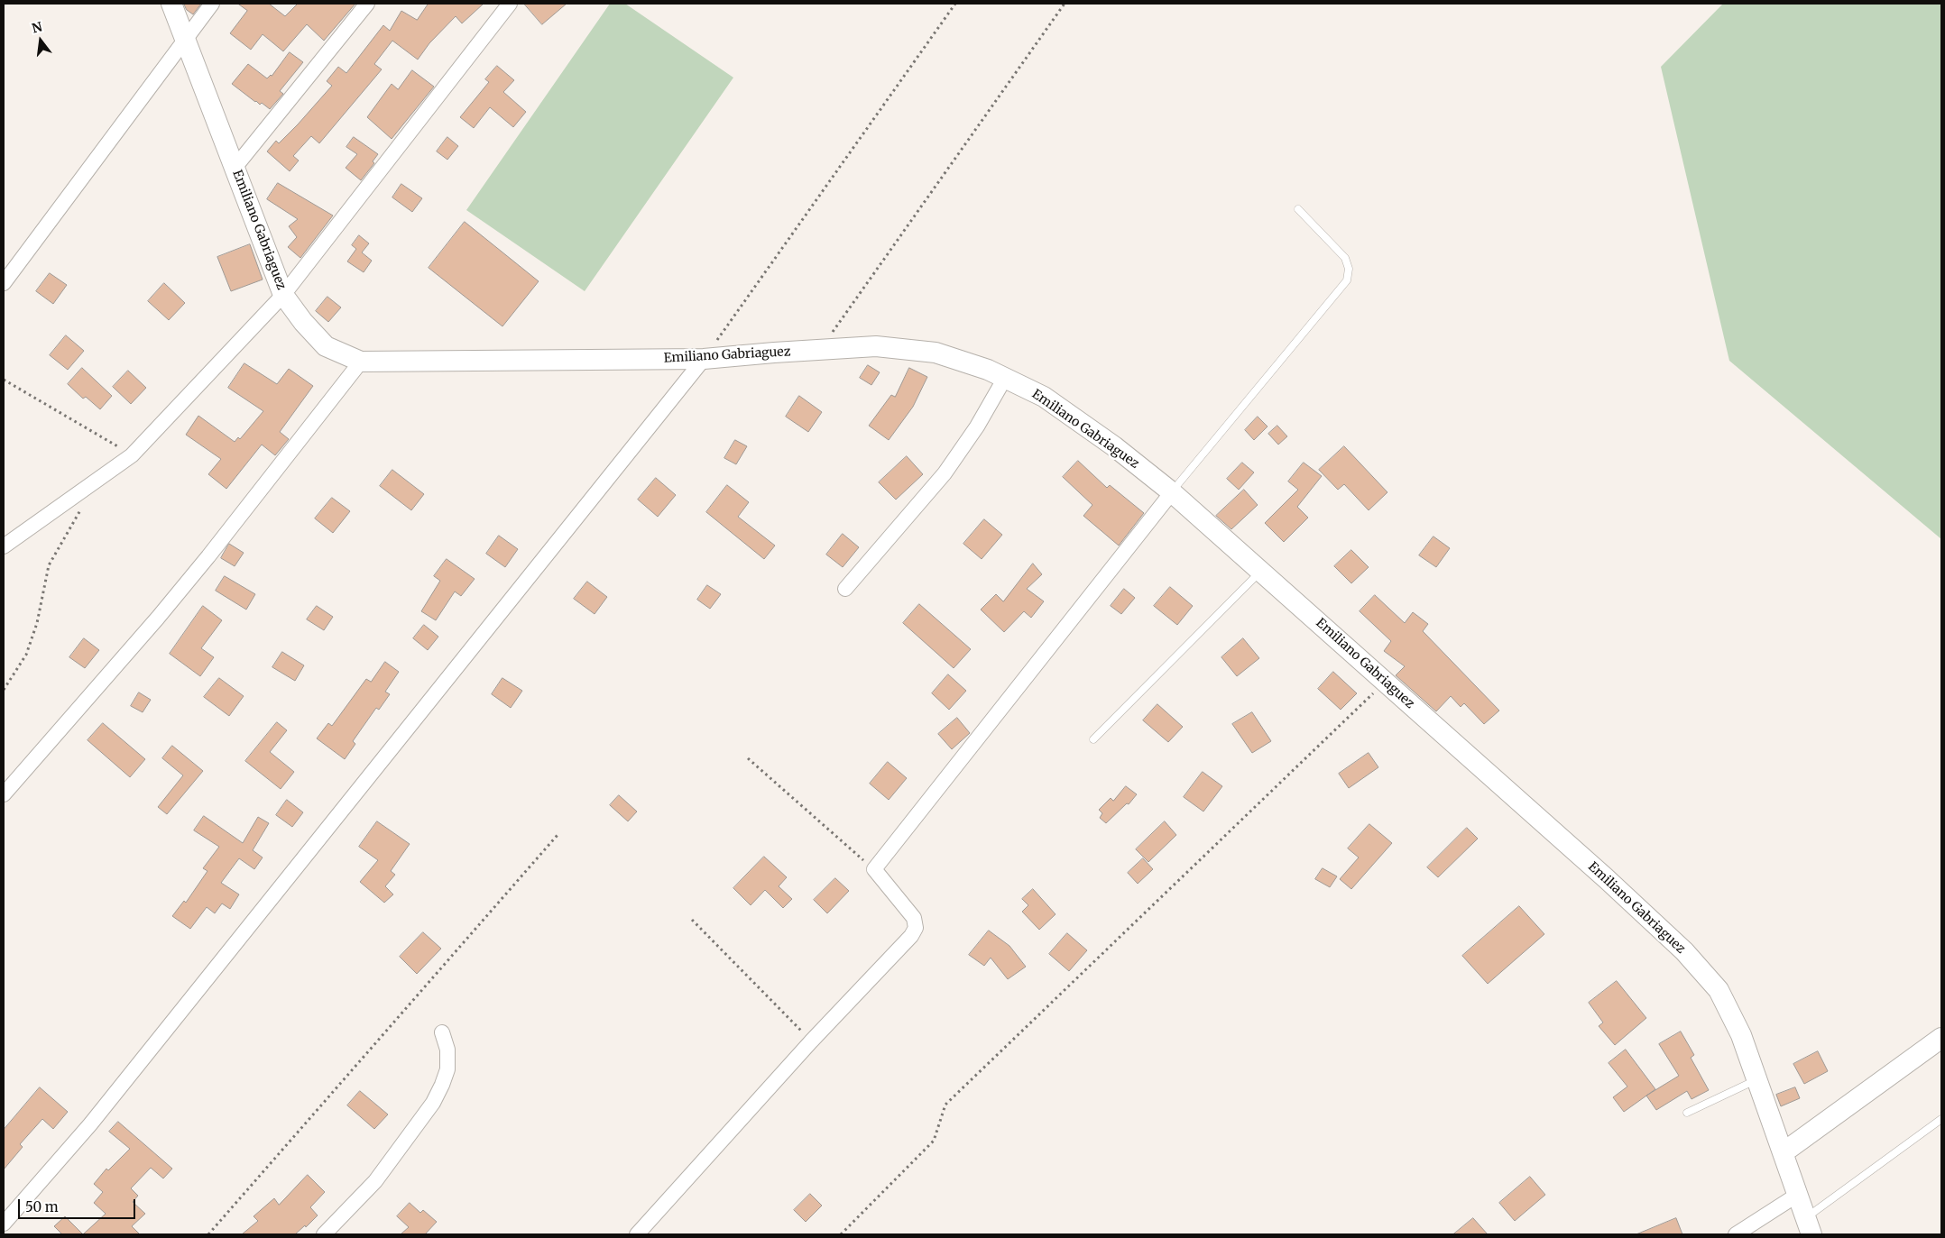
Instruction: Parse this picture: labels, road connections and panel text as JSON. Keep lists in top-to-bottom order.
{
  "streets": {
    "main road": ["Emiliano Gabriaguez"]
  },
  "scale_bar": "50 m",
  "north": "top"
}
